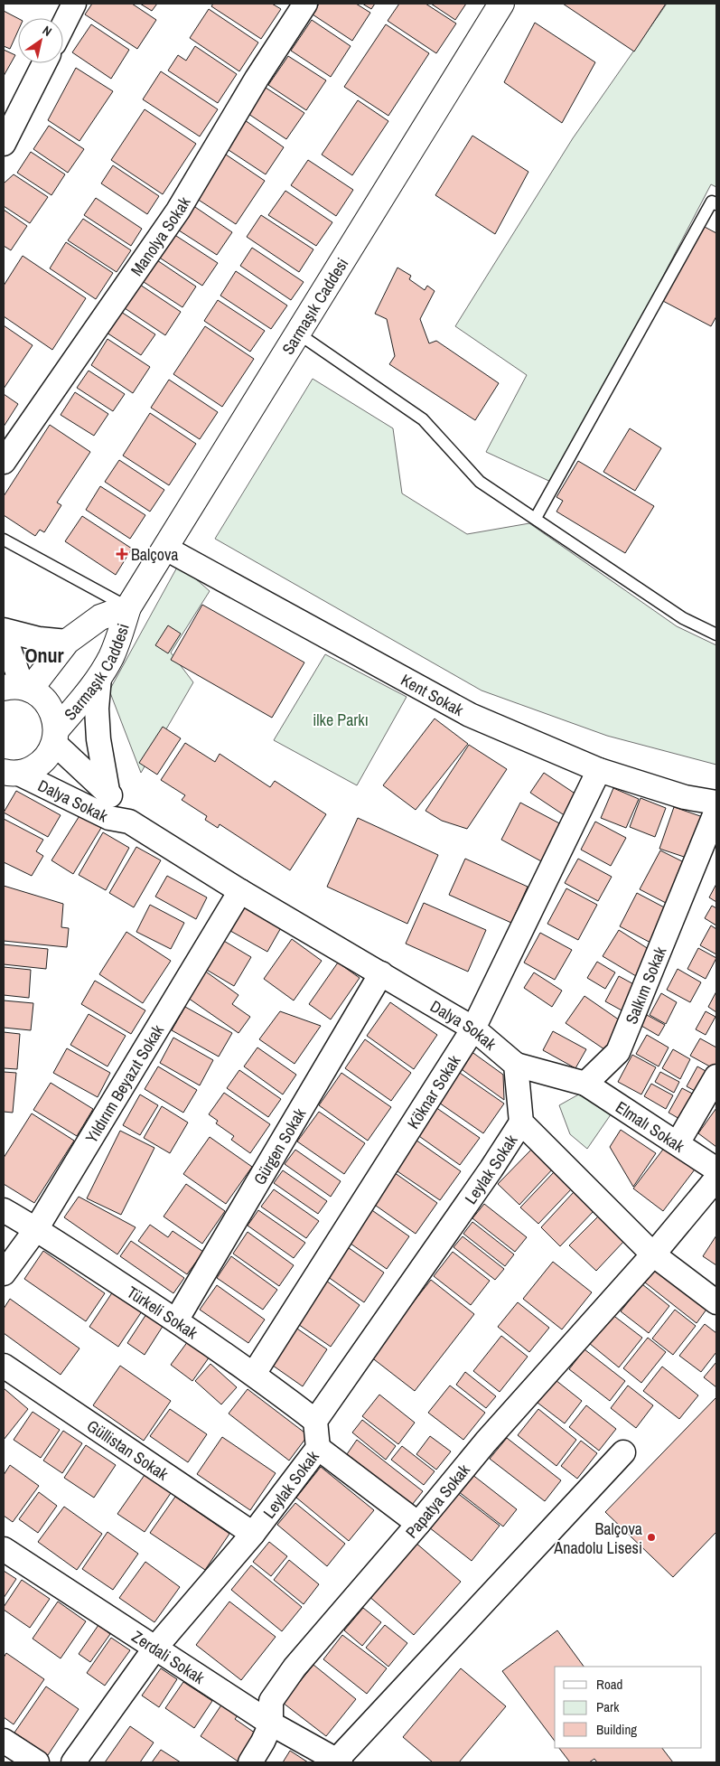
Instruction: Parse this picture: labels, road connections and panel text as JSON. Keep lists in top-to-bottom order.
{
  "streets": {
    "main road": ["Sarmaşık Caddesi"],
    "street": [
      "Manolya Sokak",
      "Kent Sokak",
      "Dalya Sokak",
      "Salkım Sokak",
      "Yıldırım Beyazıt Sokak",
      "Köknar Sokak",
      "Elmalı Sokak",
      "Gürgen Sokak",
      "Leylak Sokak",
      "Türkeli Sokak",
      "Güllistan Sokak",
      "Papatya Sokak",
      "Zerdali Sokak"
    ]
  },
  "crossings": [
    ["Sarmaşık Caddesi", "Kent Sokak"],
    ["Sarmaşık Caddesi", "Dalya Sokak"],
    ["Kent Sokak", "Köknar Sokak"],
    ["Dalya Sokak", "Yıldırım Beyazıt Sokak"],
    ["Dalya Sokak", "Köknar Sokak"],
    ["Dalya Sokak", "Gürgen Sokak"],
    ["Salkım Sokak", "Elmalı Sokak"],
    ["Yıldırım Beyazıt Sokak", "Türkeli Sokak"],
    ["Köknar Sokak", "Türkeli Sokak"],
    ["Gürgen Sokak", "Türkeli Sokak"],
    ["Leylak Sokak", "Türkeli Sokak"],
    ["Leylak Sokak", "Güllistan Sokak"],
    ["Leylak Sokak", "Zerdali Sokak"],
    ["Papatya Sokak", "Zerdali Sokak"]
  ],
  "districts": ["Onur"],
  "parks": ["ilke Parkı"],
  "places": {
    "health": ["Balçova"],
    "other": ["Balçova Anadolu Lisesi"]
  },
  "legend": ["Road", "Park", "Building"],
  "north": "top right"
}
